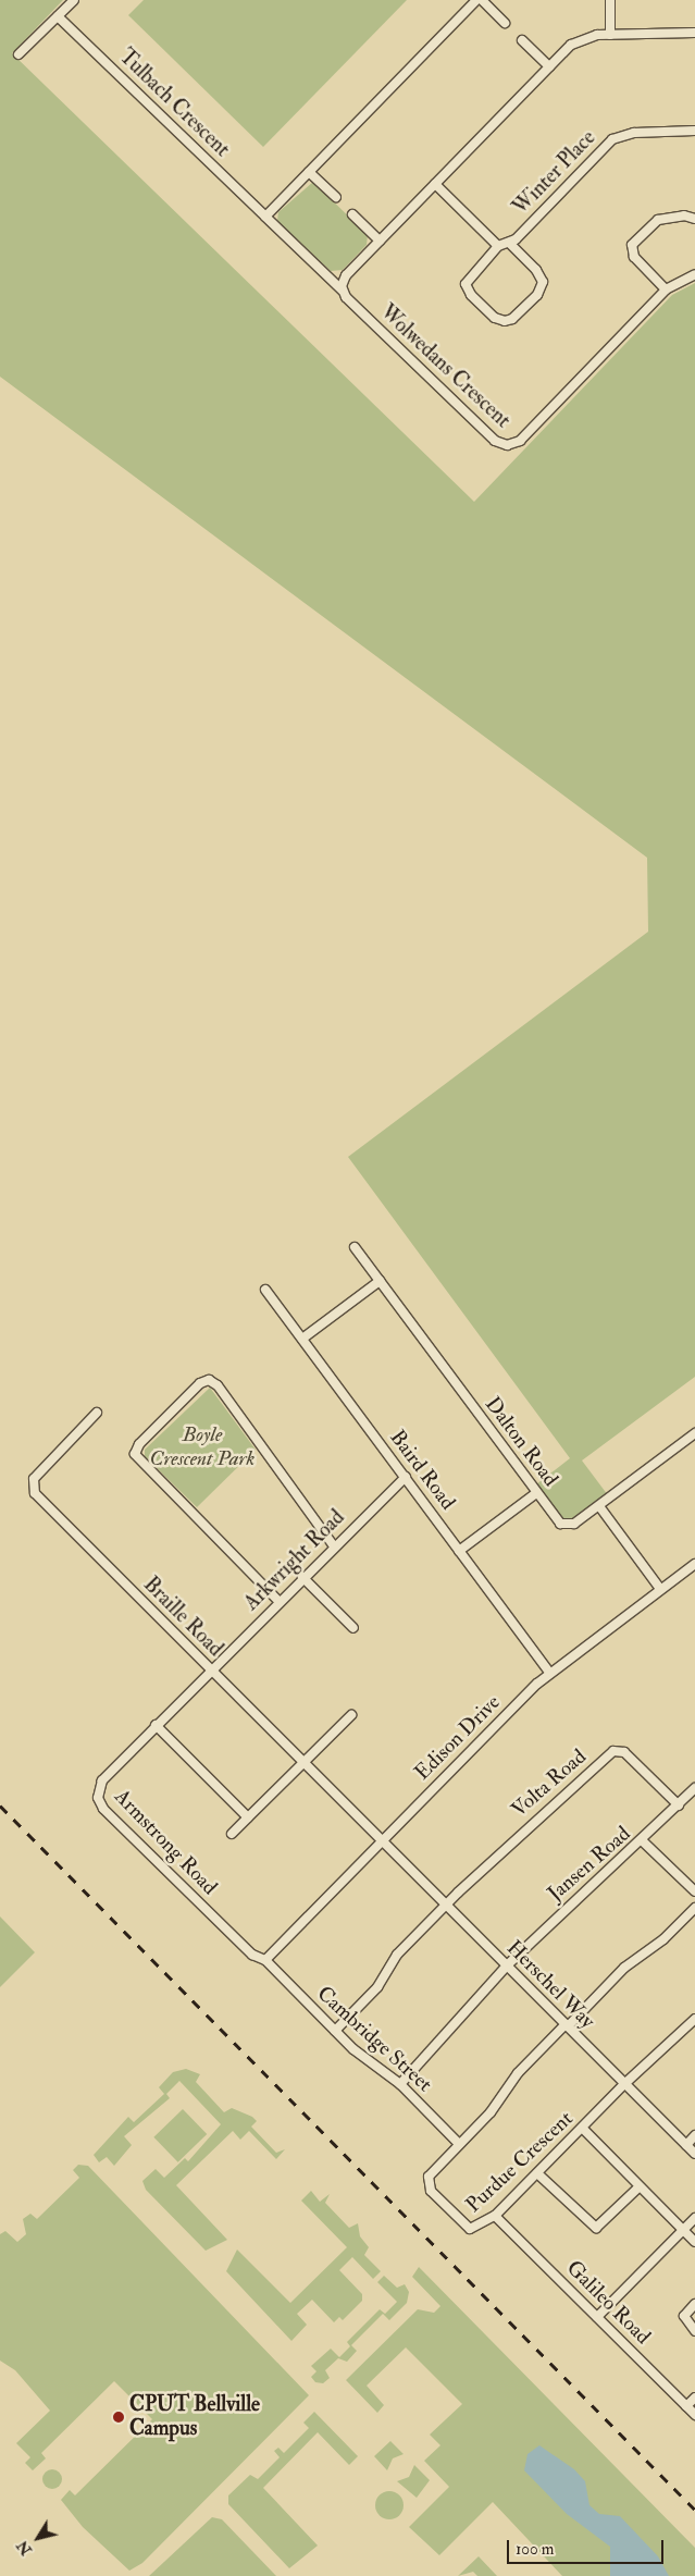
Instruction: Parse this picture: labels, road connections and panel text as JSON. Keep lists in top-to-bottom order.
{
  "streets": {
    "street": [
      "Tulbach Crescent",
      "Winter Place",
      "Wolwedans Crescent",
      "Dalton Road",
      "Baird Road",
      "Arkwright Road",
      "Braille Road",
      "Edison Drive",
      "Volta Road",
      "Armstrong Road",
      "Jansen Road",
      "Herschel Way",
      "Cambridge Street",
      "Purdue Crescent",
      "Galileo Road"
    ]
  },
  "crossings": [
    ["Tulbach Crescent", "Wolwedans Crescent"],
    ["Baird Road", "Arkwright Road"],
    ["Baird Road", "Edison Drive"],
    ["Arkwright Road", "Braille Road"],
    ["Arkwright Road", "Armstrong Road"],
    ["Braille Road", "Edison Drive"],
    ["Braille Road", "Armstrong Road"],
    ["Braille Road", "Herschel Way"],
    ["Edison Drive", "Armstrong Road"],
    ["Edison Drive", "Herschel Way"],
    ["Edison Drive", "Cambridge Street"],
    ["Volta Road", "Jansen Road"],
    ["Volta Road", "Herschel Way"],
    ["Armstrong Road", "Cambridge Street"],
    ["Jansen Road", "Herschel Way"],
    ["Jansen Road", "Cambridge Street"],
    ["Herschel Way", "Purdue Crescent"],
    ["Cambridge Street", "Purdue Crescent"],
    ["Purdue Crescent", "Galileo Road"]
  ],
  "parks": ["Boyle Crescent Park"],
  "places": ["CPUT Bellville Campus"],
  "scale_bar": "100 m",
  "north": "bottom left"
}
